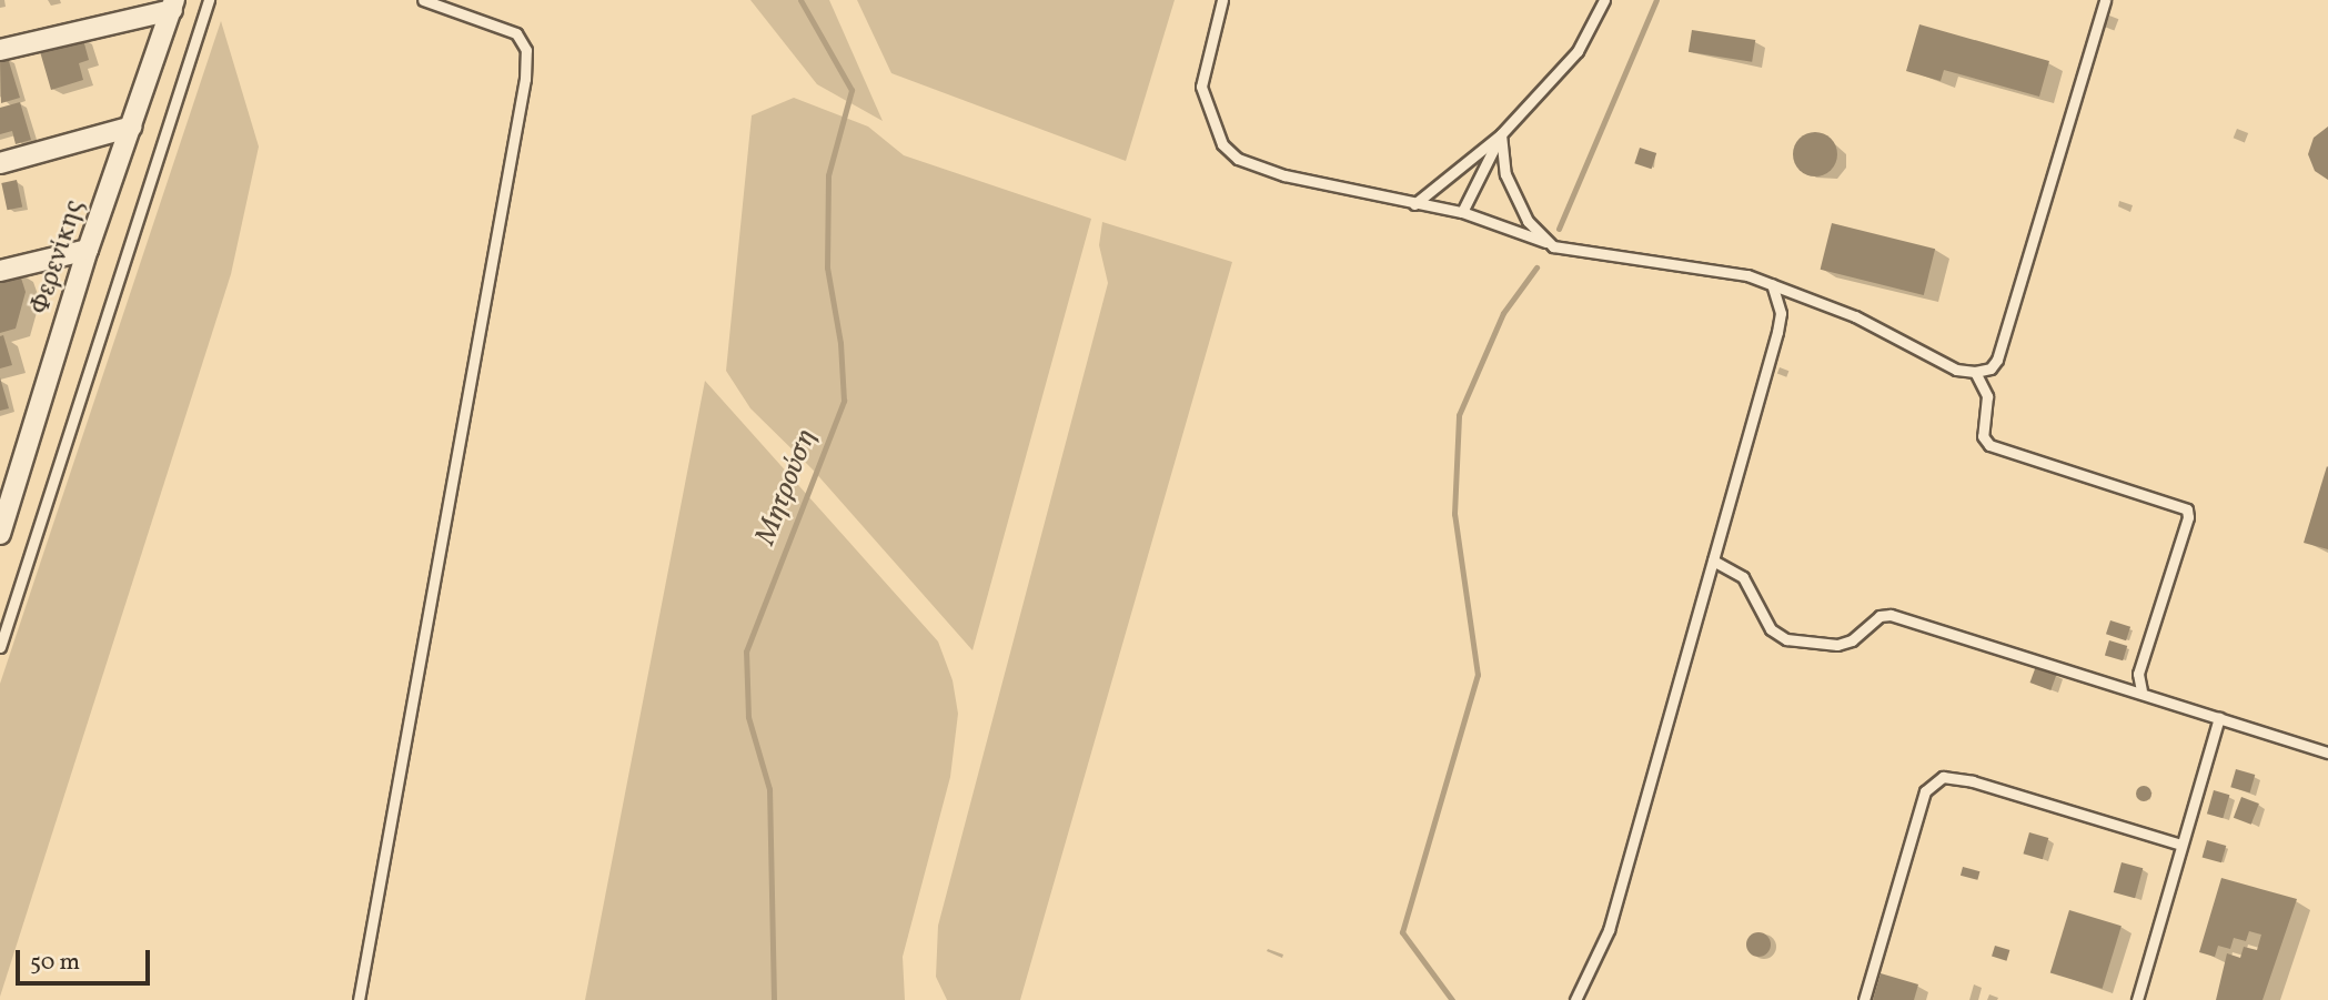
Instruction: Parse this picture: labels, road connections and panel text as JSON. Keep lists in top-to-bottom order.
{
  "streets": {
    "street": ["Φερενίκης"]
  },
  "water": ["Μητρούση"],
  "scale_bar": "50 m"
}
